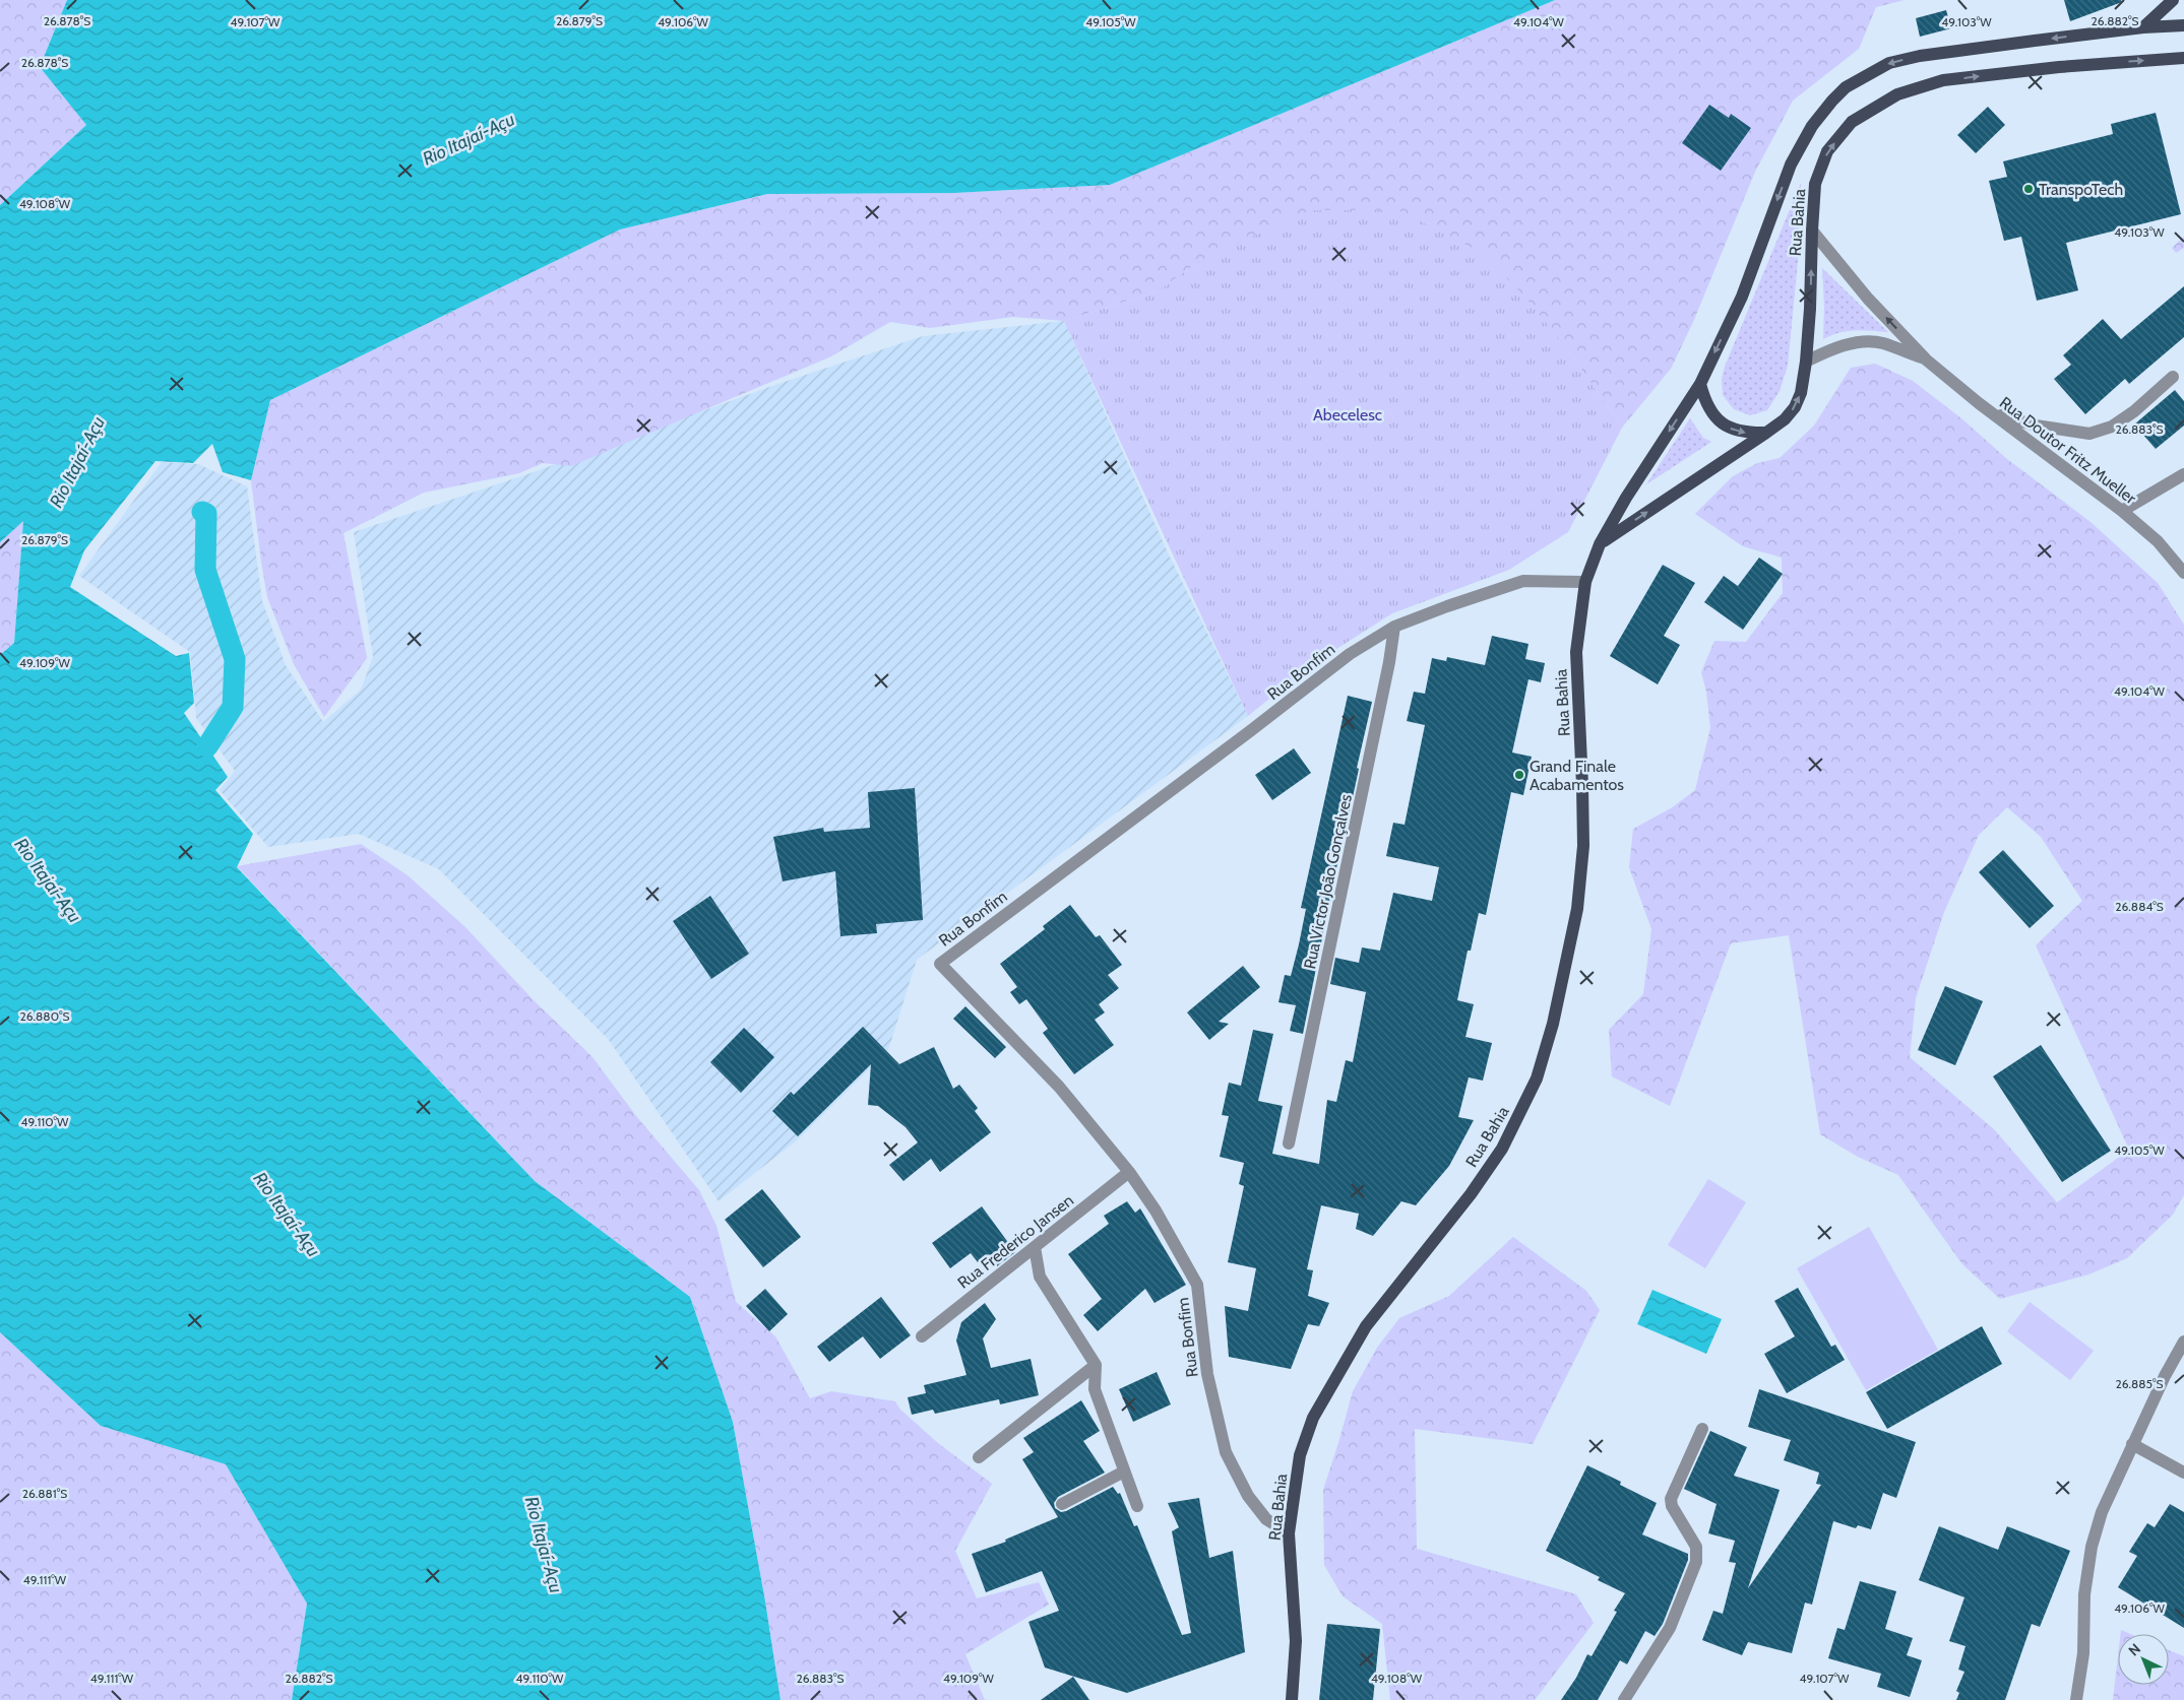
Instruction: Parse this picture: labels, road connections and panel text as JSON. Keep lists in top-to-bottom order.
{
  "streets": {
    "main road": ["Rua Bahia"],
    "street": [
      "Rua Doutor Fritz Mueller",
      "Rua Bonfim",
      "Rua Victor João Gonçalves",
      "Rua Frederico Jansen"
    ]
  },
  "crossings": [
    ["Rua Bahia", "Rua Doutor Fritz Mueller"],
    ["Rua Bahia", "Rua Bonfim"],
    ["Rua Bonfim", "Rua Victor João Gonçalves"],
    ["Rua Bonfim", "Rua Frederico Jansen"]
  ],
  "water": ["Rio Itajaí-Açu"],
  "parks": ["Abecelesc"],
  "places": ["TranspoTech", "Grand Finale Acabamentos"],
  "north": "top left",
  "coordinates": [
    "26.878°S",
    "26.879°S",
    "26.882°S",
    "49.107°W",
    "49.106°W",
    "49.104°W",
    "49.103°W",
    "49.105°W",
    "49.108°W",
    "26.883°S",
    "49.109°W",
    "26.884°S",
    "26.880°S",
    "49.110°W",
    "26.885°S",
    "26.881°S",
    "49.111°W"
  ]
}
